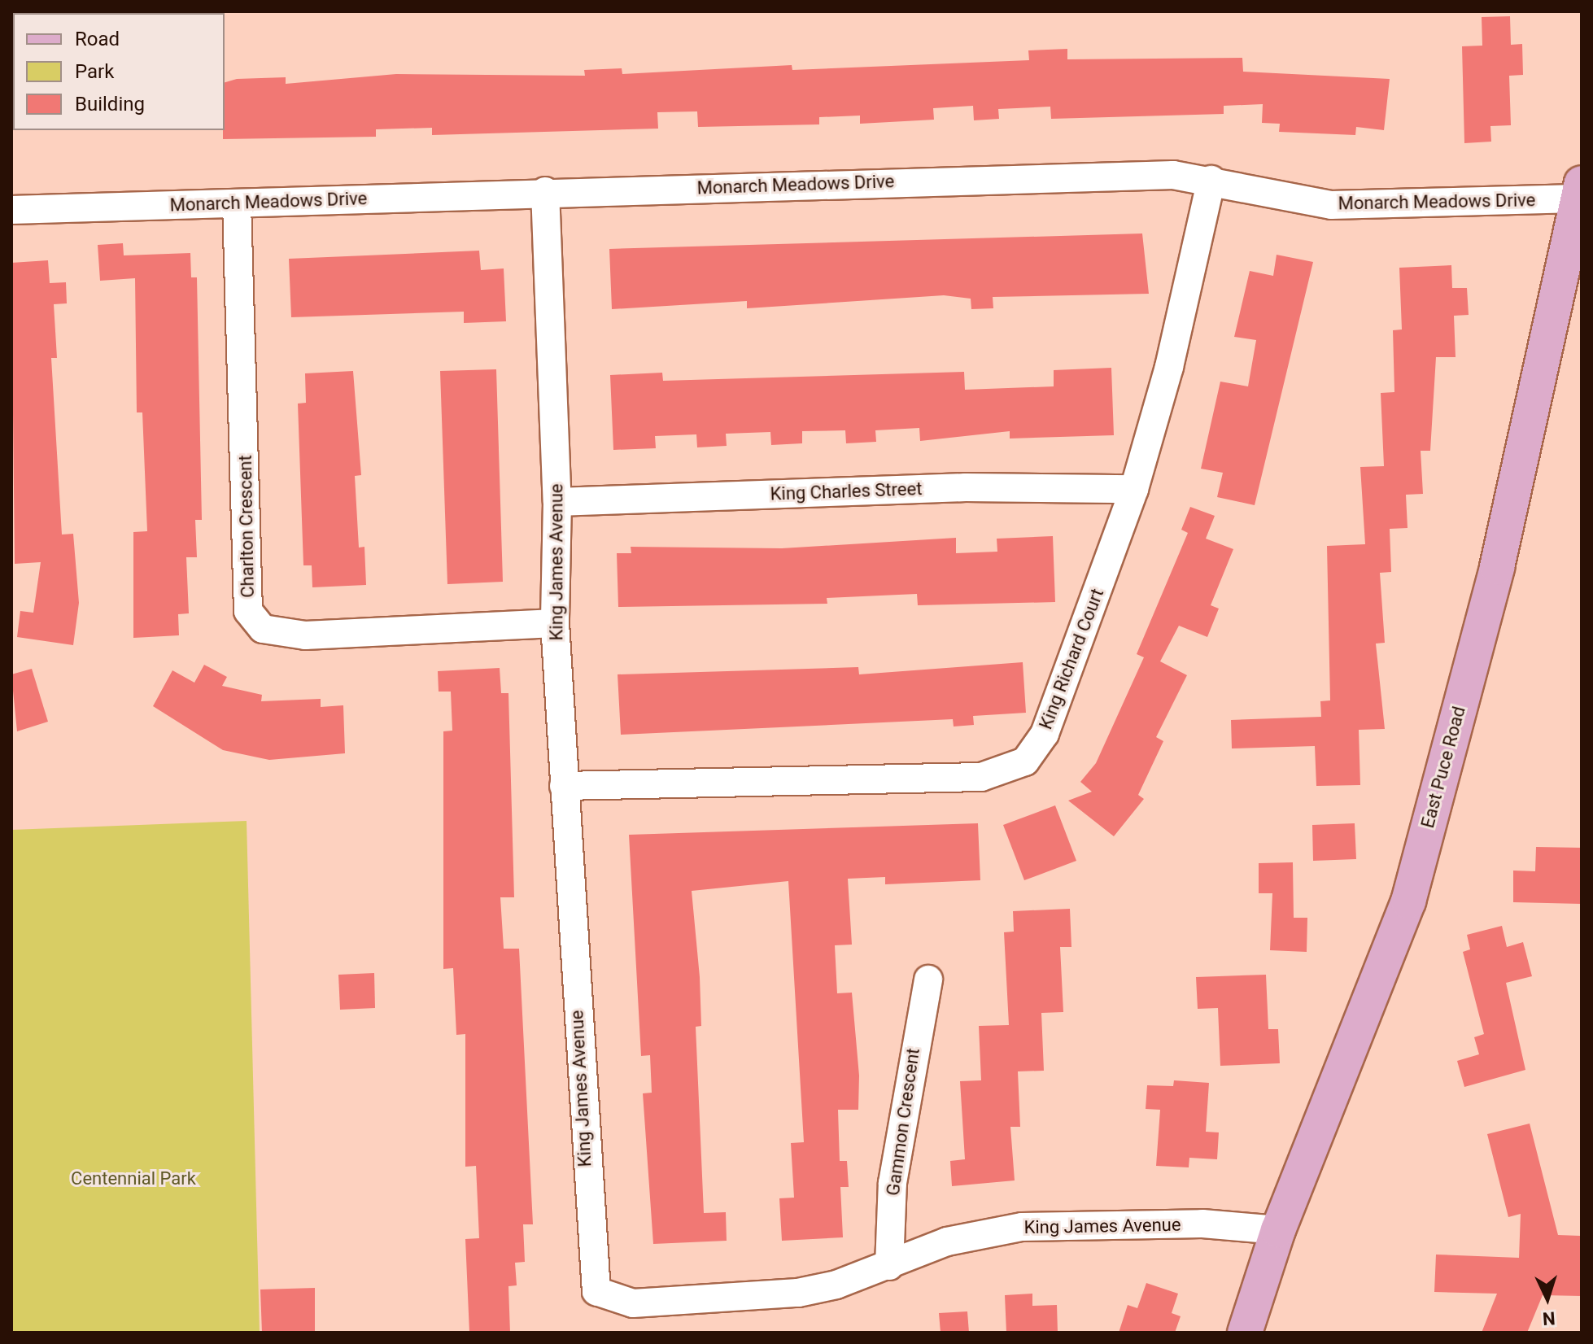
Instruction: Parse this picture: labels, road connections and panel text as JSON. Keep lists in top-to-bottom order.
{
  "streets": {
    "main road": ["East Puce Road"],
    "street": [
      "Monarch Meadows Drive",
      "King Charles Street",
      "Charlton Crescent",
      "King James Avenue",
      "King Richard Court",
      "Gammon Crescent"
    ]
  },
  "crossings": [
    ["Monarch Meadows Drive", "Charlton Crescent"],
    ["Monarch Meadows Drive", "King James Avenue"],
    ["Monarch Meadows Drive", "King Richard Court"],
    ["Monarch Meadows Drive", "East Puce Road"],
    ["King Charles Street", "King James Avenue"],
    ["King Charles Street", "King Richard Court"],
    ["Charlton Crescent", "King James Avenue"],
    ["King James Avenue", "King Richard Court"],
    ["King James Avenue", "East Puce Road"],
    ["King James Avenue", "Gammon Crescent"]
  ],
  "parks": ["Centennial Park"],
  "legend": ["Road", "Park", "Building"],
  "north": "bottom"
}
